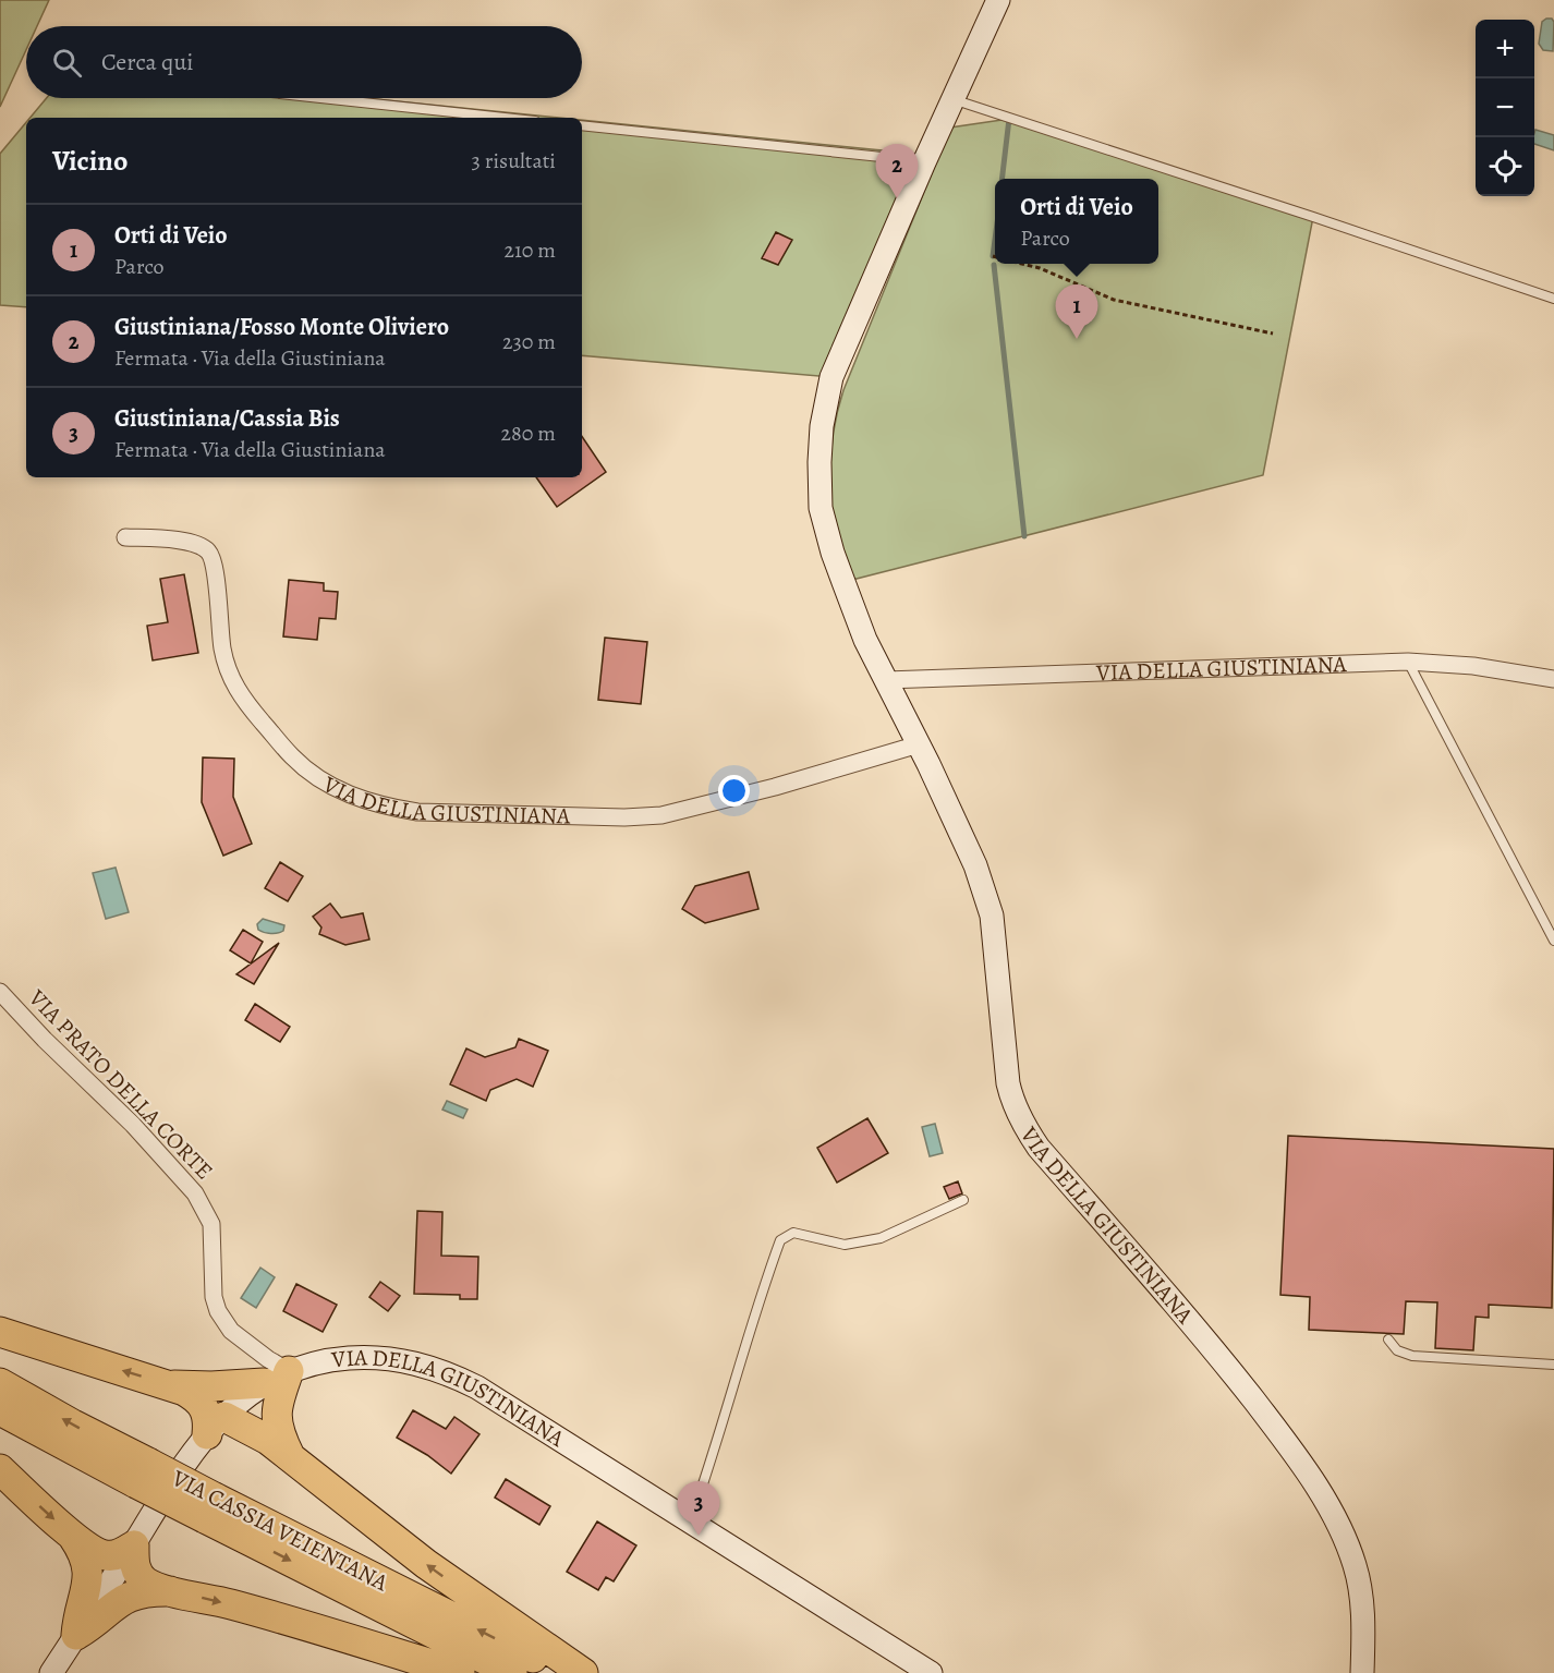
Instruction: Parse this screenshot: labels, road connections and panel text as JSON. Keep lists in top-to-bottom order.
{
  "streets": {
    "highway": ["VIA CASSIA VEIENTANA"],
    "street": ["VIA DELLA GIUSTINIANA", "VIA PRATO DELLA CORTE"]
  },
  "crossings": [
    ["VIA DELLA GIUSTINIANA", "VIA PRATO DELLA CORTE"]
  ],
  "page": {
    "map_buttons": ["+", "−"],
    "search": "Cerca qui",
    "heading": ["Vicino", "3 risultati"],
    "pins": ["2", "1", "3"],
    "popup": ["Orti di Veio", "Parco"],
    "list": [
      {
        "mark": "1",
        "name": "Orti di Veio",
        "note": "Parco",
        "value": "210 m"
      },
      {
        "mark": "2",
        "name": "Giustiniana/Fosso Monte Oliviero",
        "note": "Fermata · Via della Giustiniana",
        "value": "230 m"
      },
      {
        "mark": "3",
        "name": "Giustiniana/Cassia Bis",
        "note": "Fermata · Via della Giustiniana",
        "value": "280 m"
      }
    ]
  }
}
